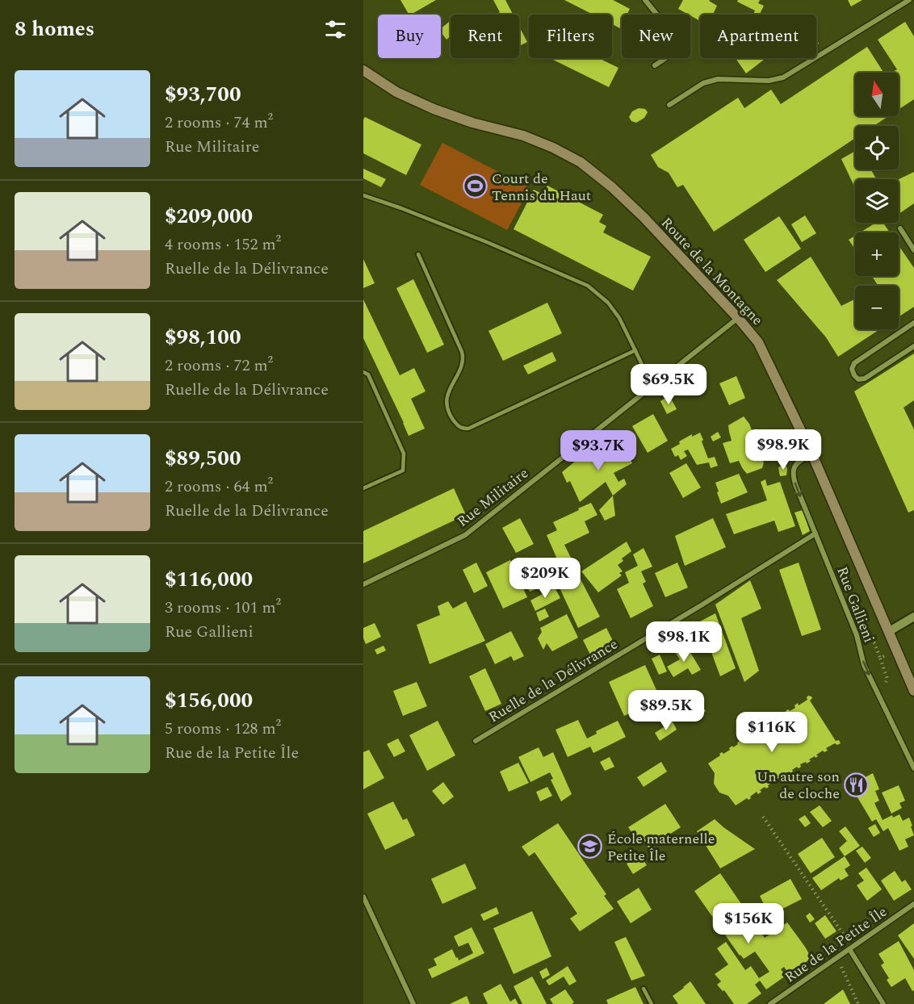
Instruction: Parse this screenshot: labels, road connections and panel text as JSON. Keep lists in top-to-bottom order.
{
  "streets": {
    "main road": ["Route de la Montagne"],
    "street": [
      "Rue Militaire",
      "Rue Gallieni",
      "Ruelle de la Délivrance",
      "Rue de la Petite Île"
    ]
  },
  "crossings": [
    ["Route de la Montagne", "Rue Militaire"],
    ["Route de la Montagne", "Rue Gallieni"],
    ["Rue Gallieni", "Ruelle de la Délivrance"]
  ],
  "one_way": ["Rue Gallieni"],
  "places": {
    "sports": ["Court de Tennis du Haut"],
    "restaurant": ["Un autre son de cloche"],
    "school or university": ["École maternelle Petite Île"]
  },
  "north": "top",
  "page": {
    "heading": "8 homes",
    "chip": [
      "Buy",
      "Rent",
      "Filters",
      "New",
      "Apartment"
    ],
    "list": [
      {
        "name": "$93,700",
        "note": "2 rooms · 74 m² · Rue Militaire"
      },
      {
        "name": "$209,000",
        "note": "4 rooms · 152 m² · Ruelle de la Délivrance"
      },
      {
        "name": "$98,100",
        "note": "2 rooms · 72 m² · Ruelle de la Délivrance"
      },
      {
        "name": "$89,500",
        "note": "2 rooms · 64 m² · Ruelle de la Délivrance"
      },
      {
        "name": "$116,000",
        "note": "3 rooms · 101 m² · Rue Gallieni"
      },
      {
        "name": "$156,000",
        "note": "5 rooms · 128 m² · Rue de la Petite Île"
      }
    ],
    "map_buttons": ["+", "−"],
    "price": [
      "$69.5K",
      "$98.9K",
      "$93.7K",
      "$209K",
      "$98.1K",
      "$89.5K",
      "$116K",
      "$156K"
    ]
  }
}
